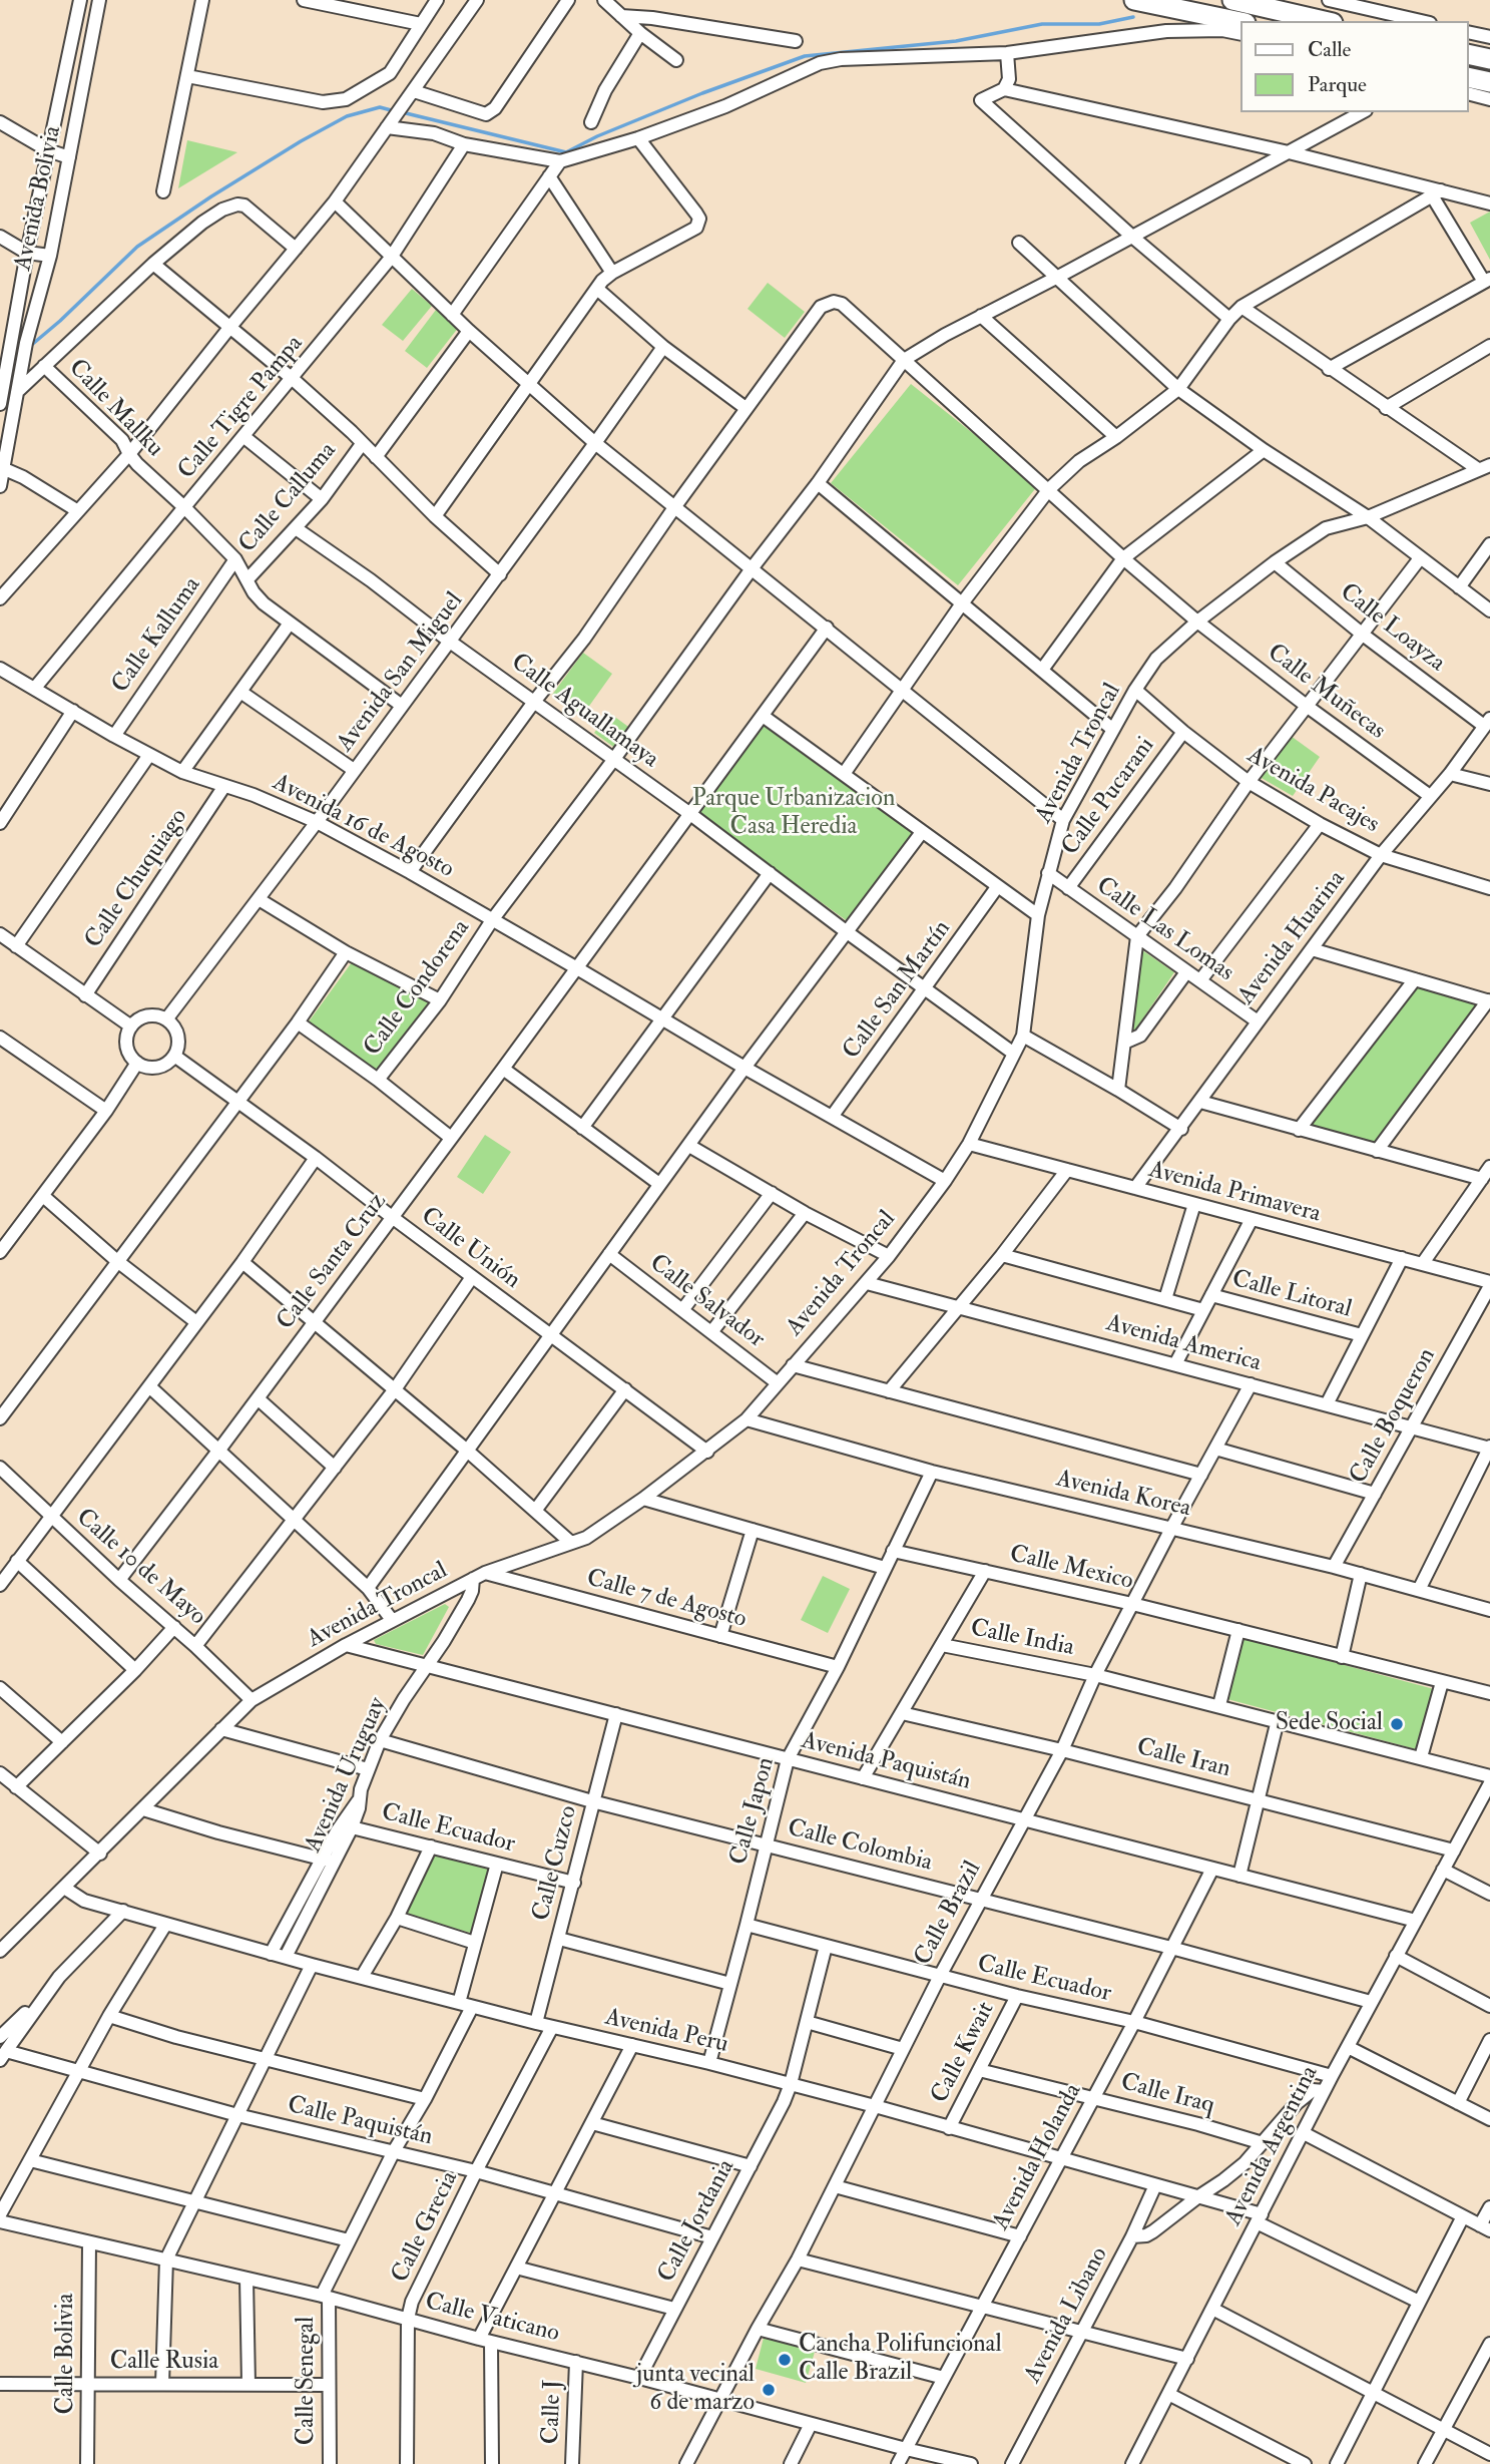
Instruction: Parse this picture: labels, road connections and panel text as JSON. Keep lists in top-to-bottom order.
{
  "streets": {
    "street": [
      "Avenida Bolivia",
      "Calle Tigre Pampa",
      "Calle Mallku",
      "Calle Calluma",
      "Calle Loayza",
      "Calle Kalluma",
      "Avenida San Miguel",
      "Calle Muñecas",
      "Calle Aguallamaya",
      "Avenida Troncal",
      "Avenida Pacajes",
      "Calle Pucarani",
      "Avenida 16 de Agosto",
      "Calle Chuquiago",
      "Calle Las Lomas",
      "Avenida Huarina",
      "Calle Condorena",
      "Calle San Martín",
      "Avenida Primavera",
      "Calle Unión",
      "Calle Santa Cruz",
      "Calle Litoral",
      "Calle Salvador",
      "Avenida America",
      "Calle Boqueron",
      "Avenida Korea",
      "Calle 10 de Mayo",
      "Calle Mexico",
      "Calle 7 de Agosto",
      "Calle India",
      "Calle Iran",
      "Avenida Paquistán",
      "Avenida Uruguay",
      "Calle Japon",
      "Calle Ecuador",
      "Calle Colombia",
      "Calle Cuzco",
      "Calle Brazil",
      "Avenida Peru",
      "Calle Kwait",
      "Calle Iraq",
      "Calle Paquistán",
      "Avenida Argentina",
      "Avenida Holanda",
      "Calle Jordania",
      "Calle Grecia",
      "Avenida Libano",
      "Calle Vaticano",
      "Calle Bolivia",
      "Calle Rusia",
      "Calle Senegal",
      "Calle J"
    ]
  },
  "crossings": [
    ["Calle Tigre Pampa", "Calle Mallku"],
    ["Calle Tigre Pampa", "Avenida 16 de Agosto"],
    ["Calle Mallku", "Calle Calluma"],
    ["Calle Mallku", "Calle Kalluma"],
    ["Calle Mallku", "Avenida San Miguel"],
    ["Calle Calluma", "Calle Aguallamaya"],
    ["Calle Loayza", "Avenida Troncal"],
    ["Calle Loayza", "Avenida Huarina"],
    ["Calle Kalluma", "Avenida 16 de Agosto"],
    ["Avenida San Miguel", "Calle Aguallamaya"],
    ["Avenida San Miguel", "Avenida 16 de Agosto"],
    ["Avenida San Miguel", "Calle Unión"],
    ["Calle Muñecas", "Avenida Troncal"],
    ["Calle Muñecas", "Avenida Huarina"],
    ["Calle Muñecas", "Calle Condorena"],
    ["Calle Aguallamaya", "Avenida Troncal"],
    ["Calle Aguallamaya", "Calle Condorena"],
    ["Calle Aguallamaya", "Calle San Martín"],
    ["Calle Aguallamaya", "Calle Santa Cruz"],
    ["Avenida Troncal", "Avenida Pacajes"],
    ["Avenida Troncal", "Avenida 16 de Agosto"],
    ["Avenida Troncal", "Calle Las Lomas"],
    ["Avenida Troncal", "Avenida Primavera"],
    ["Avenida Troncal", "Calle Unión"],
    ["Avenida Troncal", "Calle Salvador"],
    ["Avenida Troncal", "Avenida America"],
    ["Avenida Troncal", "Avenida Korea"],
    ["Avenida Troncal", "Calle 10 de Mayo"],
    ["Avenida Troncal", "Calle 7 de Agosto"],
    ["Avenida Troncal", "Avenida Paquistán"],
    ["Avenida Troncal", "Avenida Uruguay"],
    ["Avenida Troncal", "Avenida Peru"],
    ["Avenida Pacajes", "Calle Pucarani"],
    ["Avenida Pacajes", "Avenida Huarina"],
    ["Calle Pucarani", "Calle Las Lomas"],
    ["Avenida 16 de Agosto", "Calle Chuquiago"],
    ["Avenida 16 de Agosto", "Calle Condorena"],
    ["Avenida 16 de Agosto", "Calle San Martín"],
    ["Avenida 16 de Agosto", "Calle Santa Cruz"],
    ["Calle Las Lomas", "Avenida Huarina"],
    ["Avenida Huarina", "Avenida Primavera"],
    ["Avenida Primavera", "Calle Boqueron"],
    ["Calle Unión", "Calle Santa Cruz"],
    ["Calle Santa Cruz", "Calle 10 de Mayo"],
    ["Avenida America", "Calle Boqueron"],
    ["Avenida America", "Calle Brazil"],
    ["Calle Boqueron", "Avenida Korea"],
    ["Avenida Korea", "Calle Japon"],
    ["Avenida Korea", "Calle Brazil"],
    ["Calle Mexico", "Calle Japon"],
    ["Calle Mexico", "Calle Brazil"],
    ["Calle 7 de Agosto", "Avenida Uruguay"],
    ["Calle 7 de Agosto", "Calle Japon"],
    ["Calle India", "Calle Brazil"],
    ["Calle Iran", "Calle Brazil"],
    ["Calle Iran", "Avenida Argentina"],
    ["Avenida Paquistán", "Avenida Uruguay"],
    ["Avenida Paquistán", "Calle Japon"],
    ["Avenida Paquistán", "Calle Cuzco"],
    ["Avenida Paquistán", "Calle Brazil"],
    ["Avenida Paquistán", "Avenida Argentina"],
    ["Avenida Paquistán", "Avenida Holanda"],
    ["Avenida Uruguay", "Calle Ecuador"],
    ["Avenida Uruguay", "Calle Colombia"],
    ["Avenida Uruguay", "Avenida Peru"],
    ["Calle Japon", "Calle Ecuador"],
    ["Calle Japon", "Calle Colombia"],
    ["Calle Japon", "Avenida Peru"],
    ["Calle Ecuador", "Calle Cuzco"],
    ["Calle Ecuador", "Calle Brazil"],
    ["Calle Ecuador", "Calle Kwait"],
    ["Calle Ecuador", "Avenida Argentina"],
    ["Calle Ecuador", "Avenida Holanda"],
    ["Calle Ecuador", "Calle Jordania"],
    ["Calle Colombia", "Calle Cuzco"],
    ["Calle Colombia", "Calle Brazil"],
    ["Calle Colombia", "Avenida Argentina"],
    ["Calle Colombia", "Avenida Holanda"],
    ["Calle Cuzco", "Avenida Peru"],
    ["Calle Brazil", "Avenida Peru"],
    ["Calle Brazil", "Calle Vaticano"],
    ["Avenida Peru", "Calle Kwait"],
    ["Avenida Peru", "Avenida Argentina"],
    ["Avenida Peru", "Avenida Holanda"],
    ["Avenida Peru", "Calle Jordania"],
    ["Avenida Peru", "Calle Grecia"],
    ["Avenida Peru", "Avenida Libano"],
    ["Calle Kwait", "Calle Iraq"],
    ["Calle Iraq", "Avenida Holanda"],
    ["Calle Paquistán", "Calle Jordania"],
    ["Calle Paquistán", "Calle Grecia"],
    ["Avenida Holanda", "Calle Vaticano"],
    ["Calle Jordania", "Calle Vaticano"],
    ["Calle Grecia", "Calle Vaticano"],
    ["Calle Vaticano", "Calle Bolivia"],
    ["Calle Vaticano", "Calle Senegal"],
    ["Calle Vaticano", "Calle J"],
    ["Calle Bolivia", "Calle Rusia"],
    ["Calle Rusia", "Calle Senegal"]
  ],
  "parks": ["Parque Urbanizacion Casa Heredia"],
  "places": ["Sede Social", "Cancha Polifuncional Calle Brazil", "junta vecinal 6 de marzo"],
  "legend": ["Calle", "Parque"]
}
